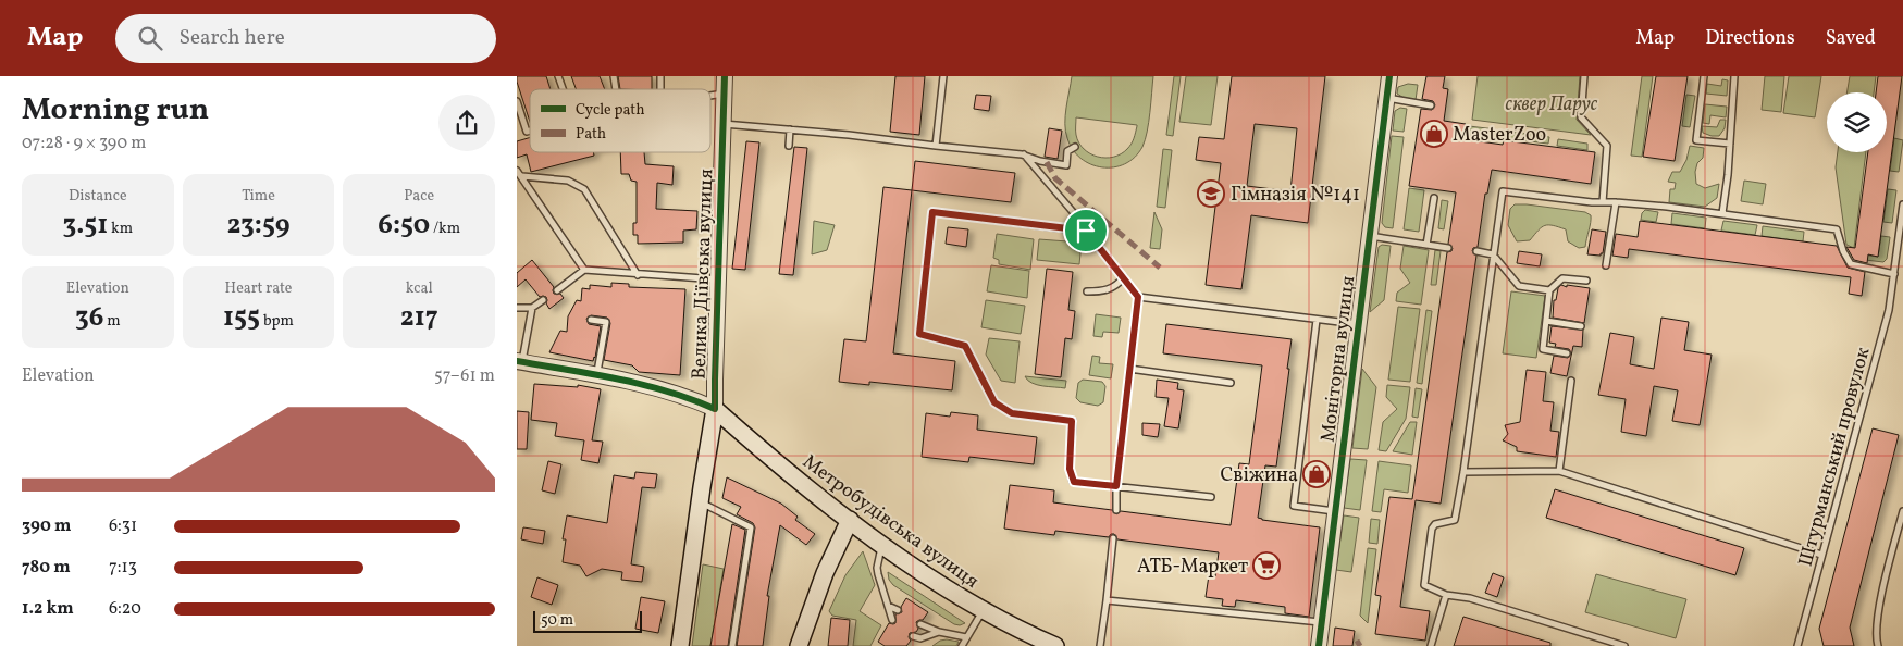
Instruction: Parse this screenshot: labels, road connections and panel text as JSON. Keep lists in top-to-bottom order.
{
  "streets": {
    "main road": ["Велика Діївська вулиця", "Метробудівська вулиця"],
    "street": ["Моніторна вулиця"],
    "lane": ["Штурманський провулок"]
  },
  "crossings": [
    ["Велика Діївська вулиця", "Метробудівська вулиця"]
  ],
  "parks": ["сквер Парус"],
  "places": {
    "shop": ["MasterZoo", "Свіжина"],
    "school or university": ["Гімназія №141"],
    "supermarket": ["АТБ-Маркет"]
  },
  "legend": ["Cycle path", "Path"],
  "scale_bar": "50 m",
  "page": {
    "header": "Map",
    "search": "Search here",
    "nav": ["Map", "Directions", "Saved"],
    "heading": ["Morning run", "07:28 · 9 × 390 m"],
    "stats": [
      ["Distance", "3.51 km"],
      ["Time", "23:59"],
      ["Pace", "6:50 /km"],
      ["Elevation", "36 m"],
      ["Heart rate", "155 bpm"],
      ["kcal", "217"]
    ],
    "chart": ["Elevation", "57–61 m"],
    "list": [
      {
        "name": "390 m",
        "note": "6:31"
      },
      {
        "name": "780 m",
        "note": "7:13"
      },
      {
        "name": "1.2 km",
        "note": "6:20"
      }
    ],
    "scale": "50 m"
  }
}
